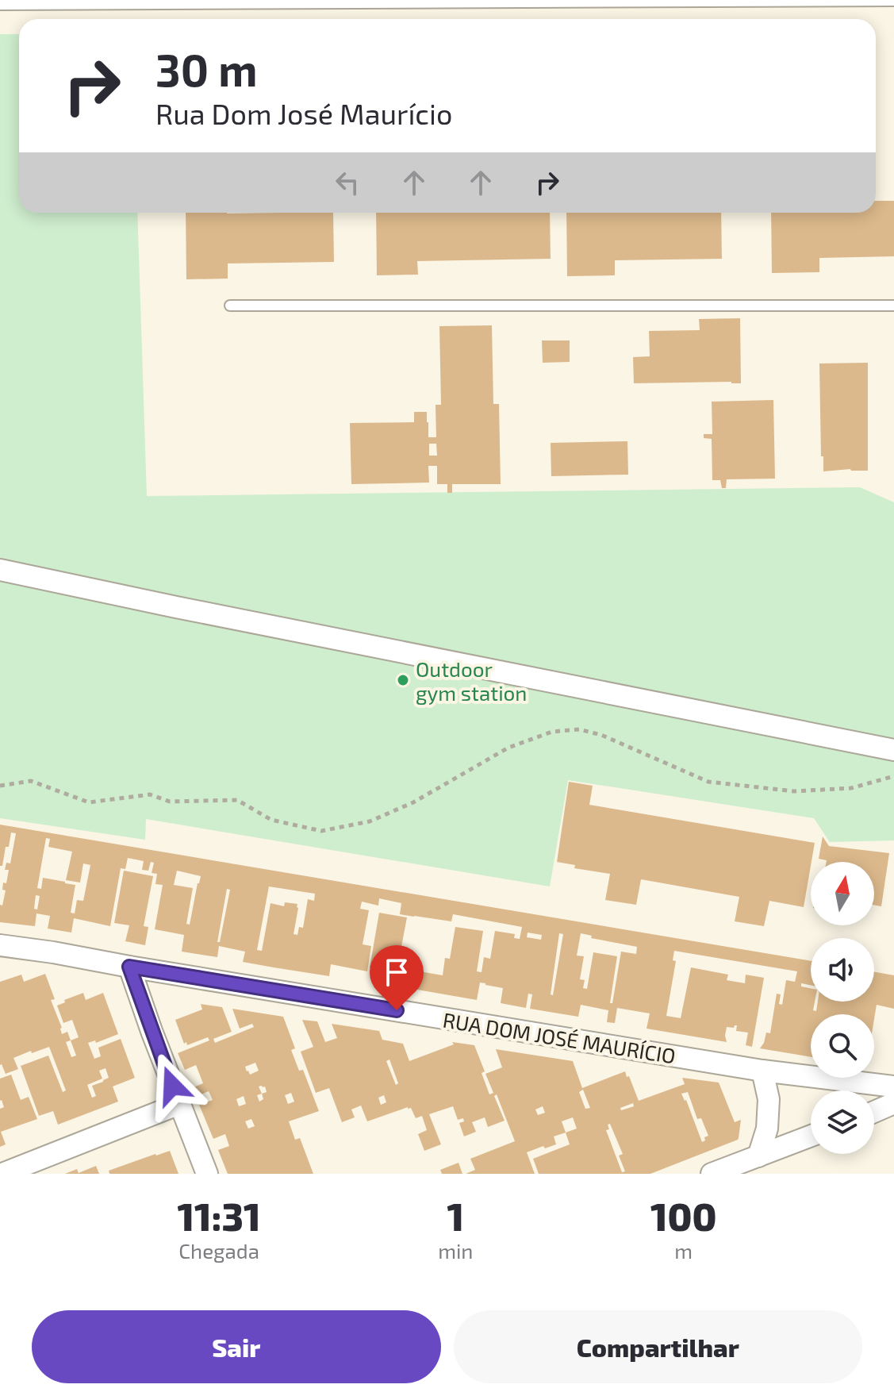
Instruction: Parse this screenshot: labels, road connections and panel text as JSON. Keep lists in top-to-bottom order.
{
  "streets": {
    "street": ["RUA DOM JOSÉ MAURÍCIO"]
  },
  "places": ["Outdoor gym station"],
  "north": "top",
  "page": {
    "turn": ["30 m", "Rua Dom José Maurício"],
    "eta": [
      "11:31",
      "Chegada",
      "1",
      "min",
      "100",
      "m"
    ],
    "buttons": ["Sair", "Compartilhar"]
  }
}
